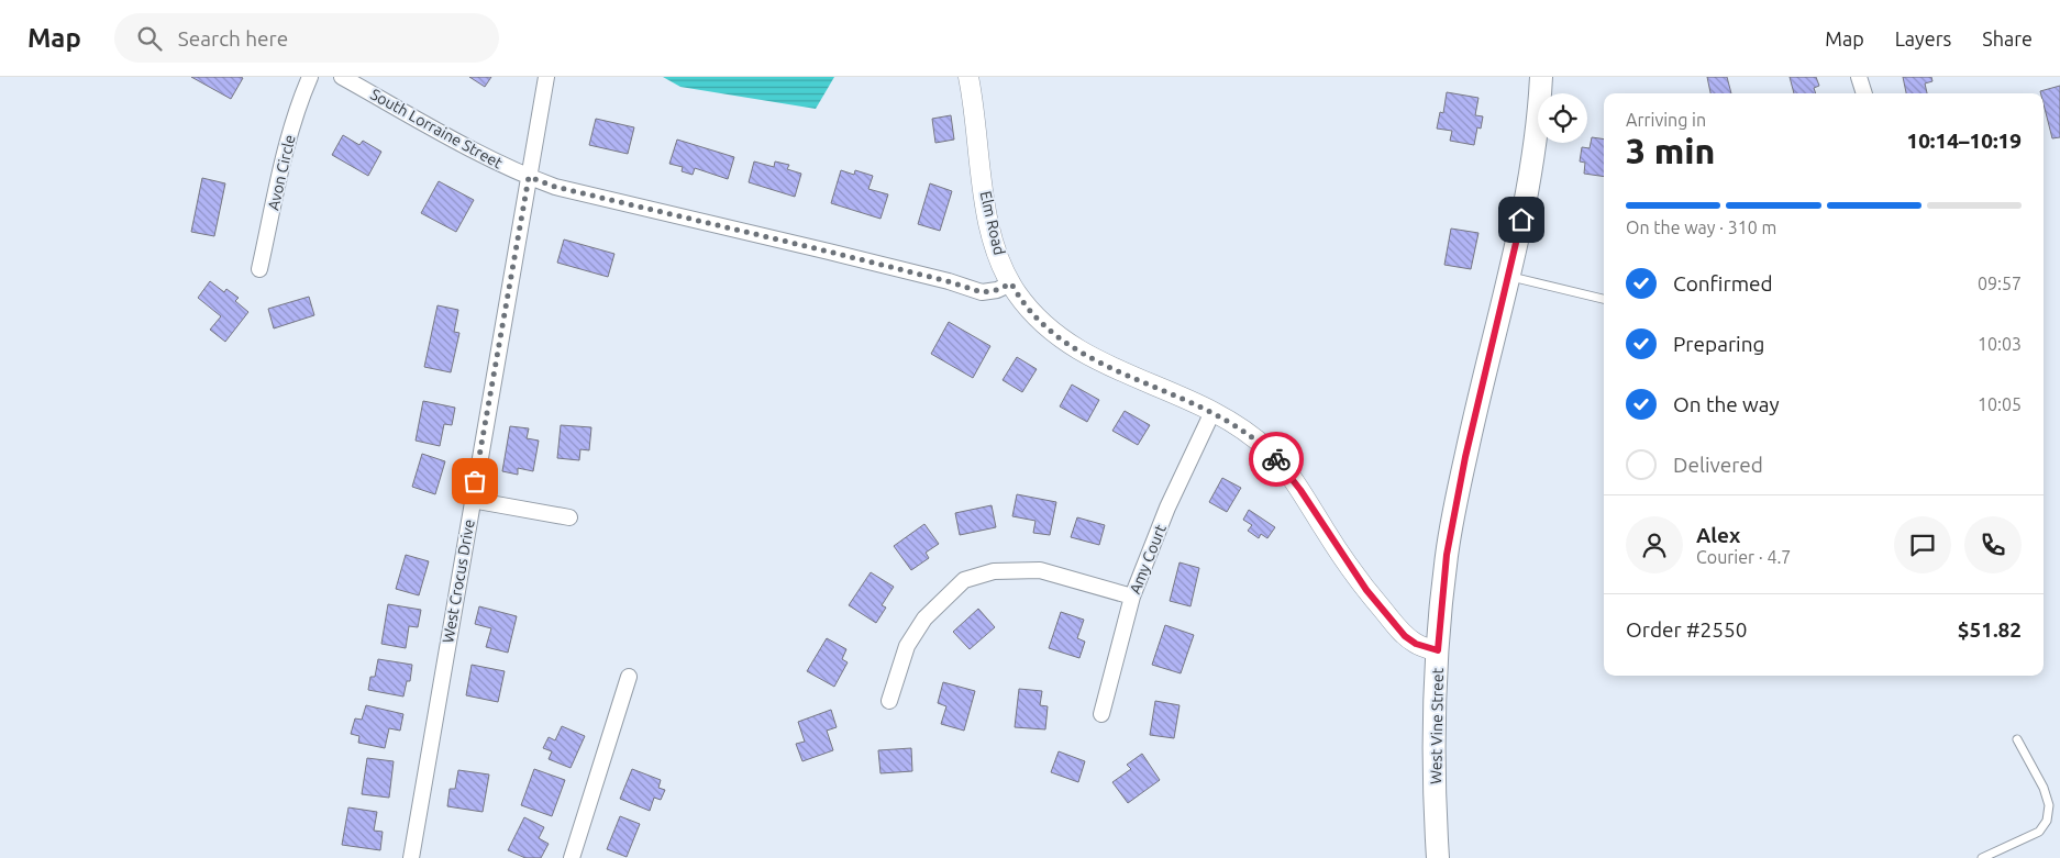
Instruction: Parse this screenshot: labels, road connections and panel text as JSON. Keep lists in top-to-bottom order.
{
  "streets": {
    "main road": ["West Vine Street"],
    "street": [
      "South Lorraine Street",
      "Avon Circle",
      "Elm Road",
      "Amy Court",
      "West Crocus Drive"
    ]
  },
  "crossings": [
    ["South Lorraine Street", "Elm Road"],
    ["South Lorraine Street", "West Crocus Drive"],
    ["Elm Road", "Amy Court"],
    ["Elm Road", "West Vine Street"]
  ],
  "page": {
    "header": "Map",
    "search": "Search here",
    "nav": ["Map", "Layers", "Share"],
    "heading": ["3 min", "Arriving in", "10:14–10:19"],
    "panel": [
      "Alex",
      "Courier · 4.7",
      "Order #2550",
      "$51.82"
    ],
    "bar": "On the way · 310 m",
    "list": [
      ["Confirmed", "09:57"],
      ["Preparing", "10:03"],
      ["On the way", "10:05"],
      "Delivered"
    ]
  }
}
